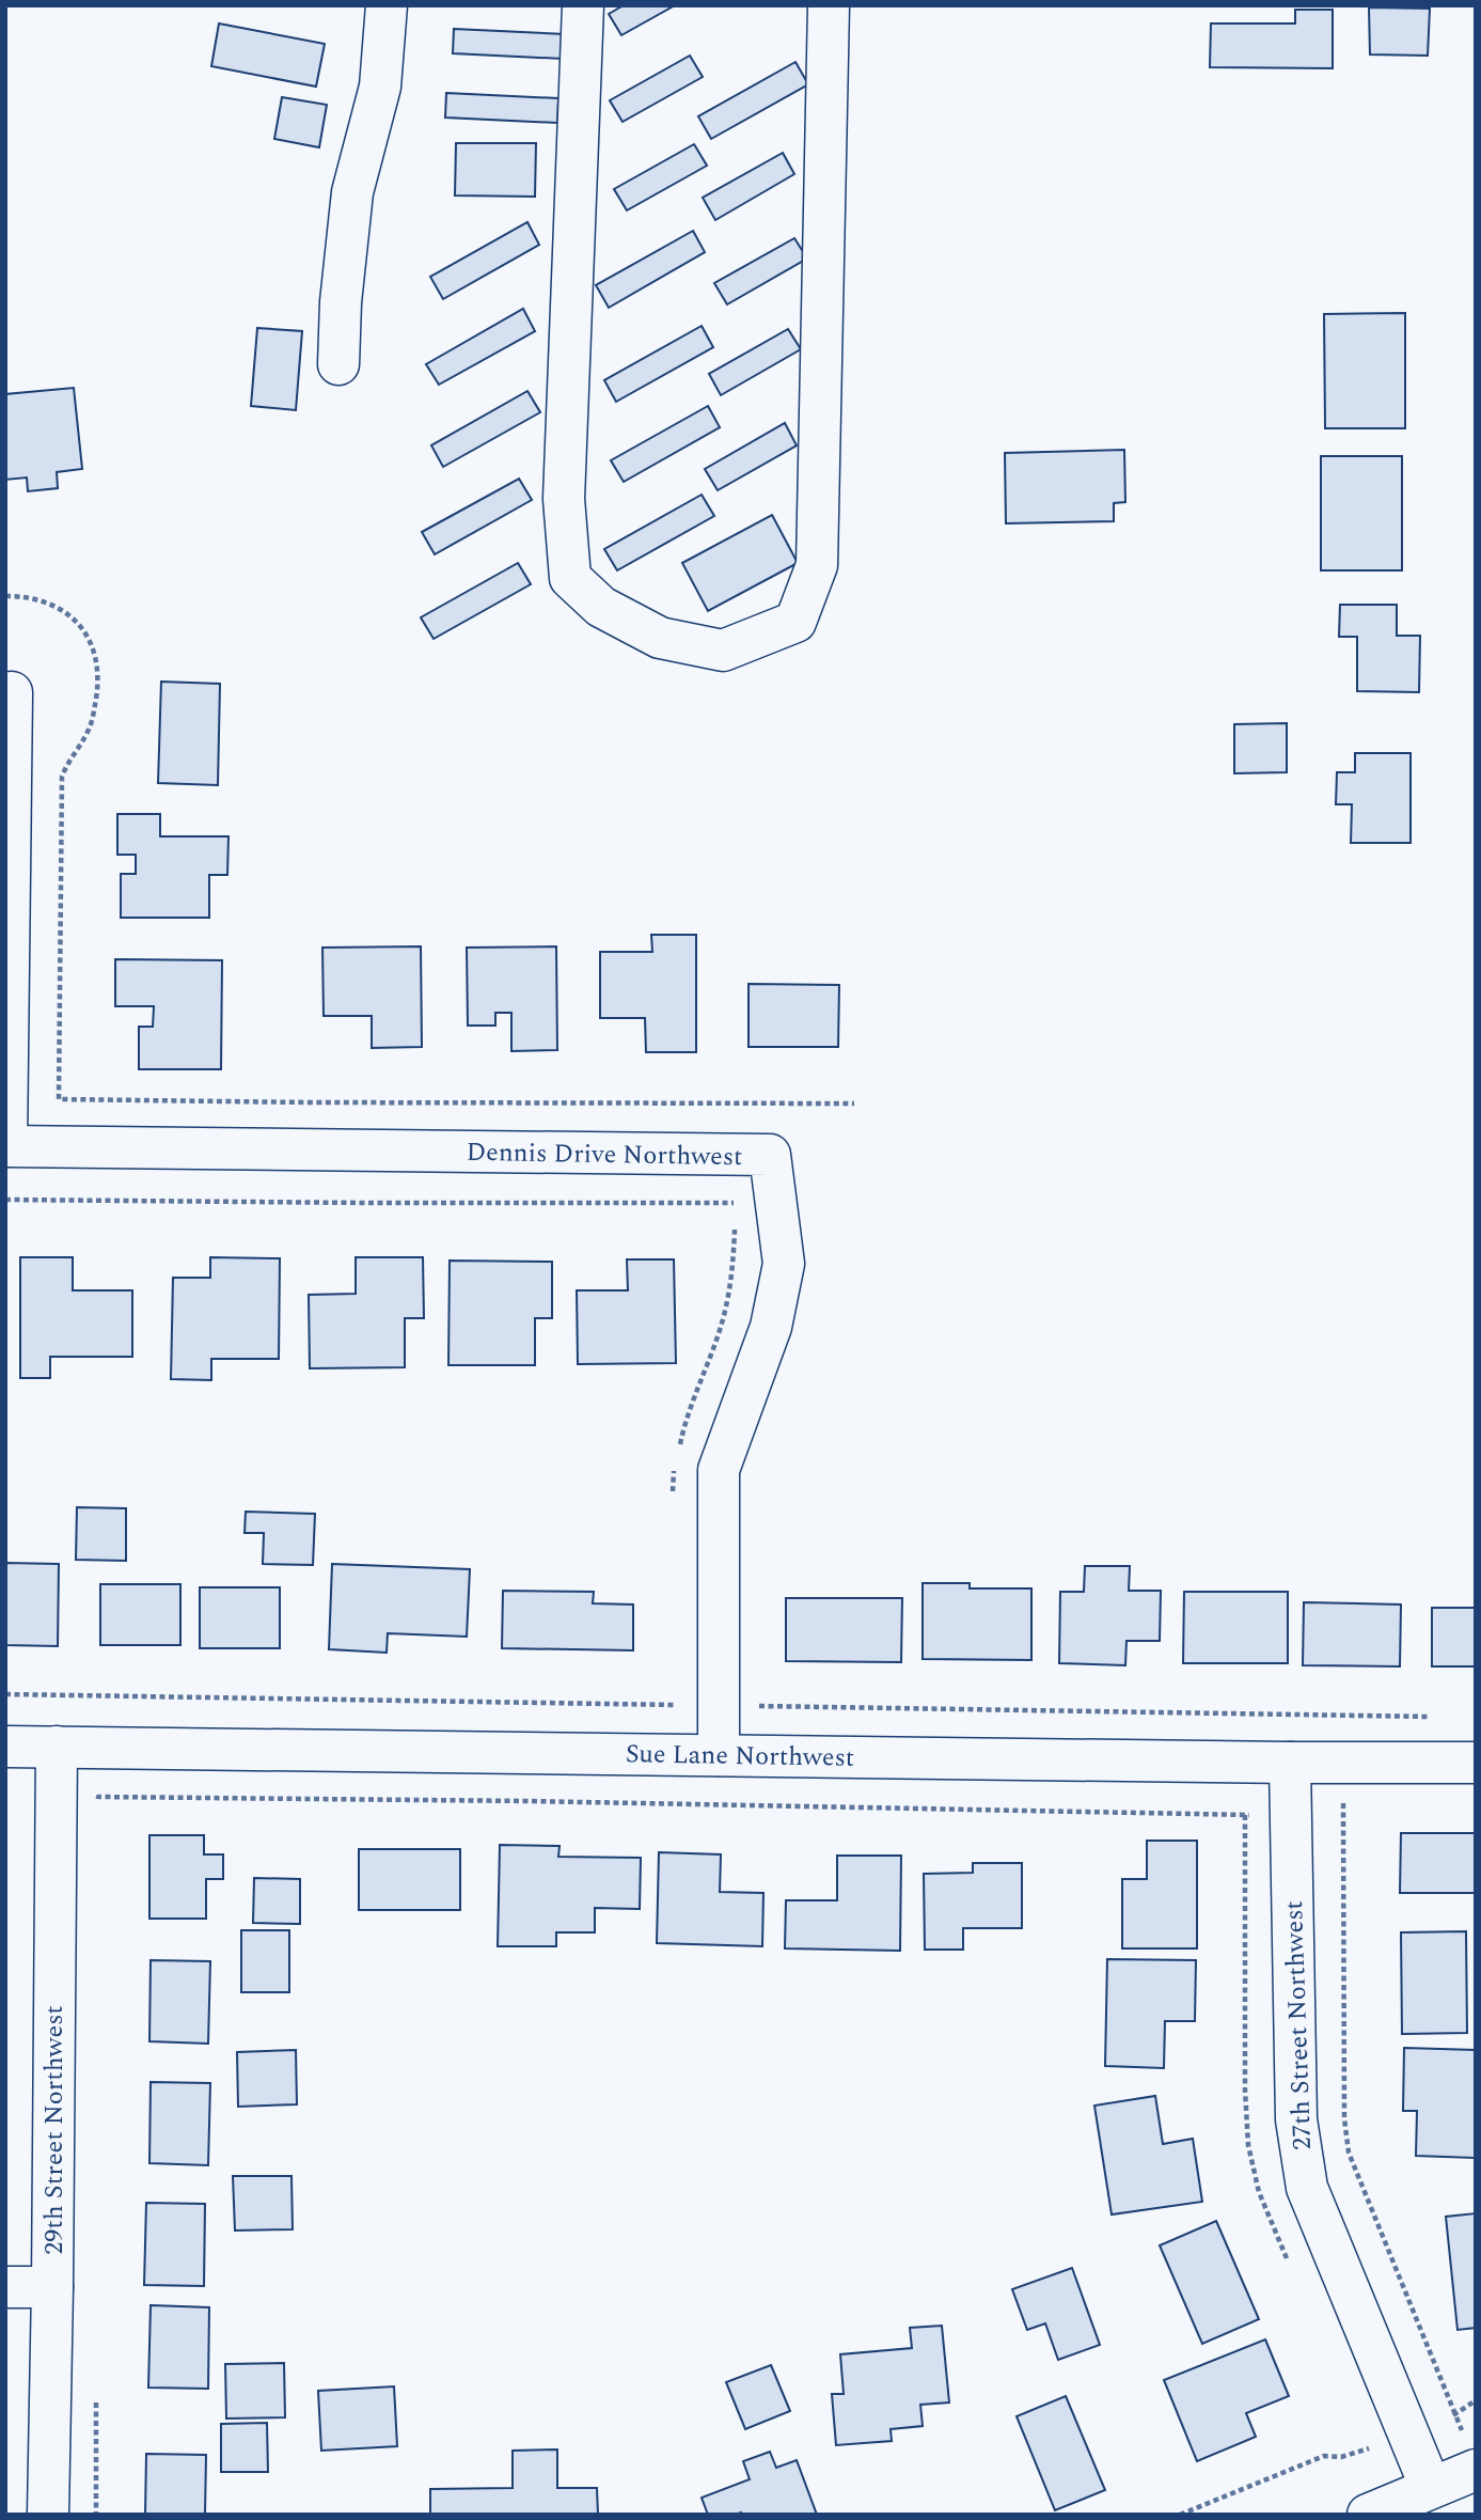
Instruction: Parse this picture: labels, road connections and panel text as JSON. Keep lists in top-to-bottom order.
{
  "streets": {
    "street": [
      "Dennis Drive Northwest",
      "Sue Lane Northwest",
      "27th Street Northwest",
      "29th Street Northwest"
    ]
  },
  "crossings": [
    ["Dennis Drive Northwest", "Sue Lane Northwest"],
    ["Sue Lane Northwest", "27th Street Northwest"],
    ["Sue Lane Northwest", "29th Street Northwest"]
  ]
}
